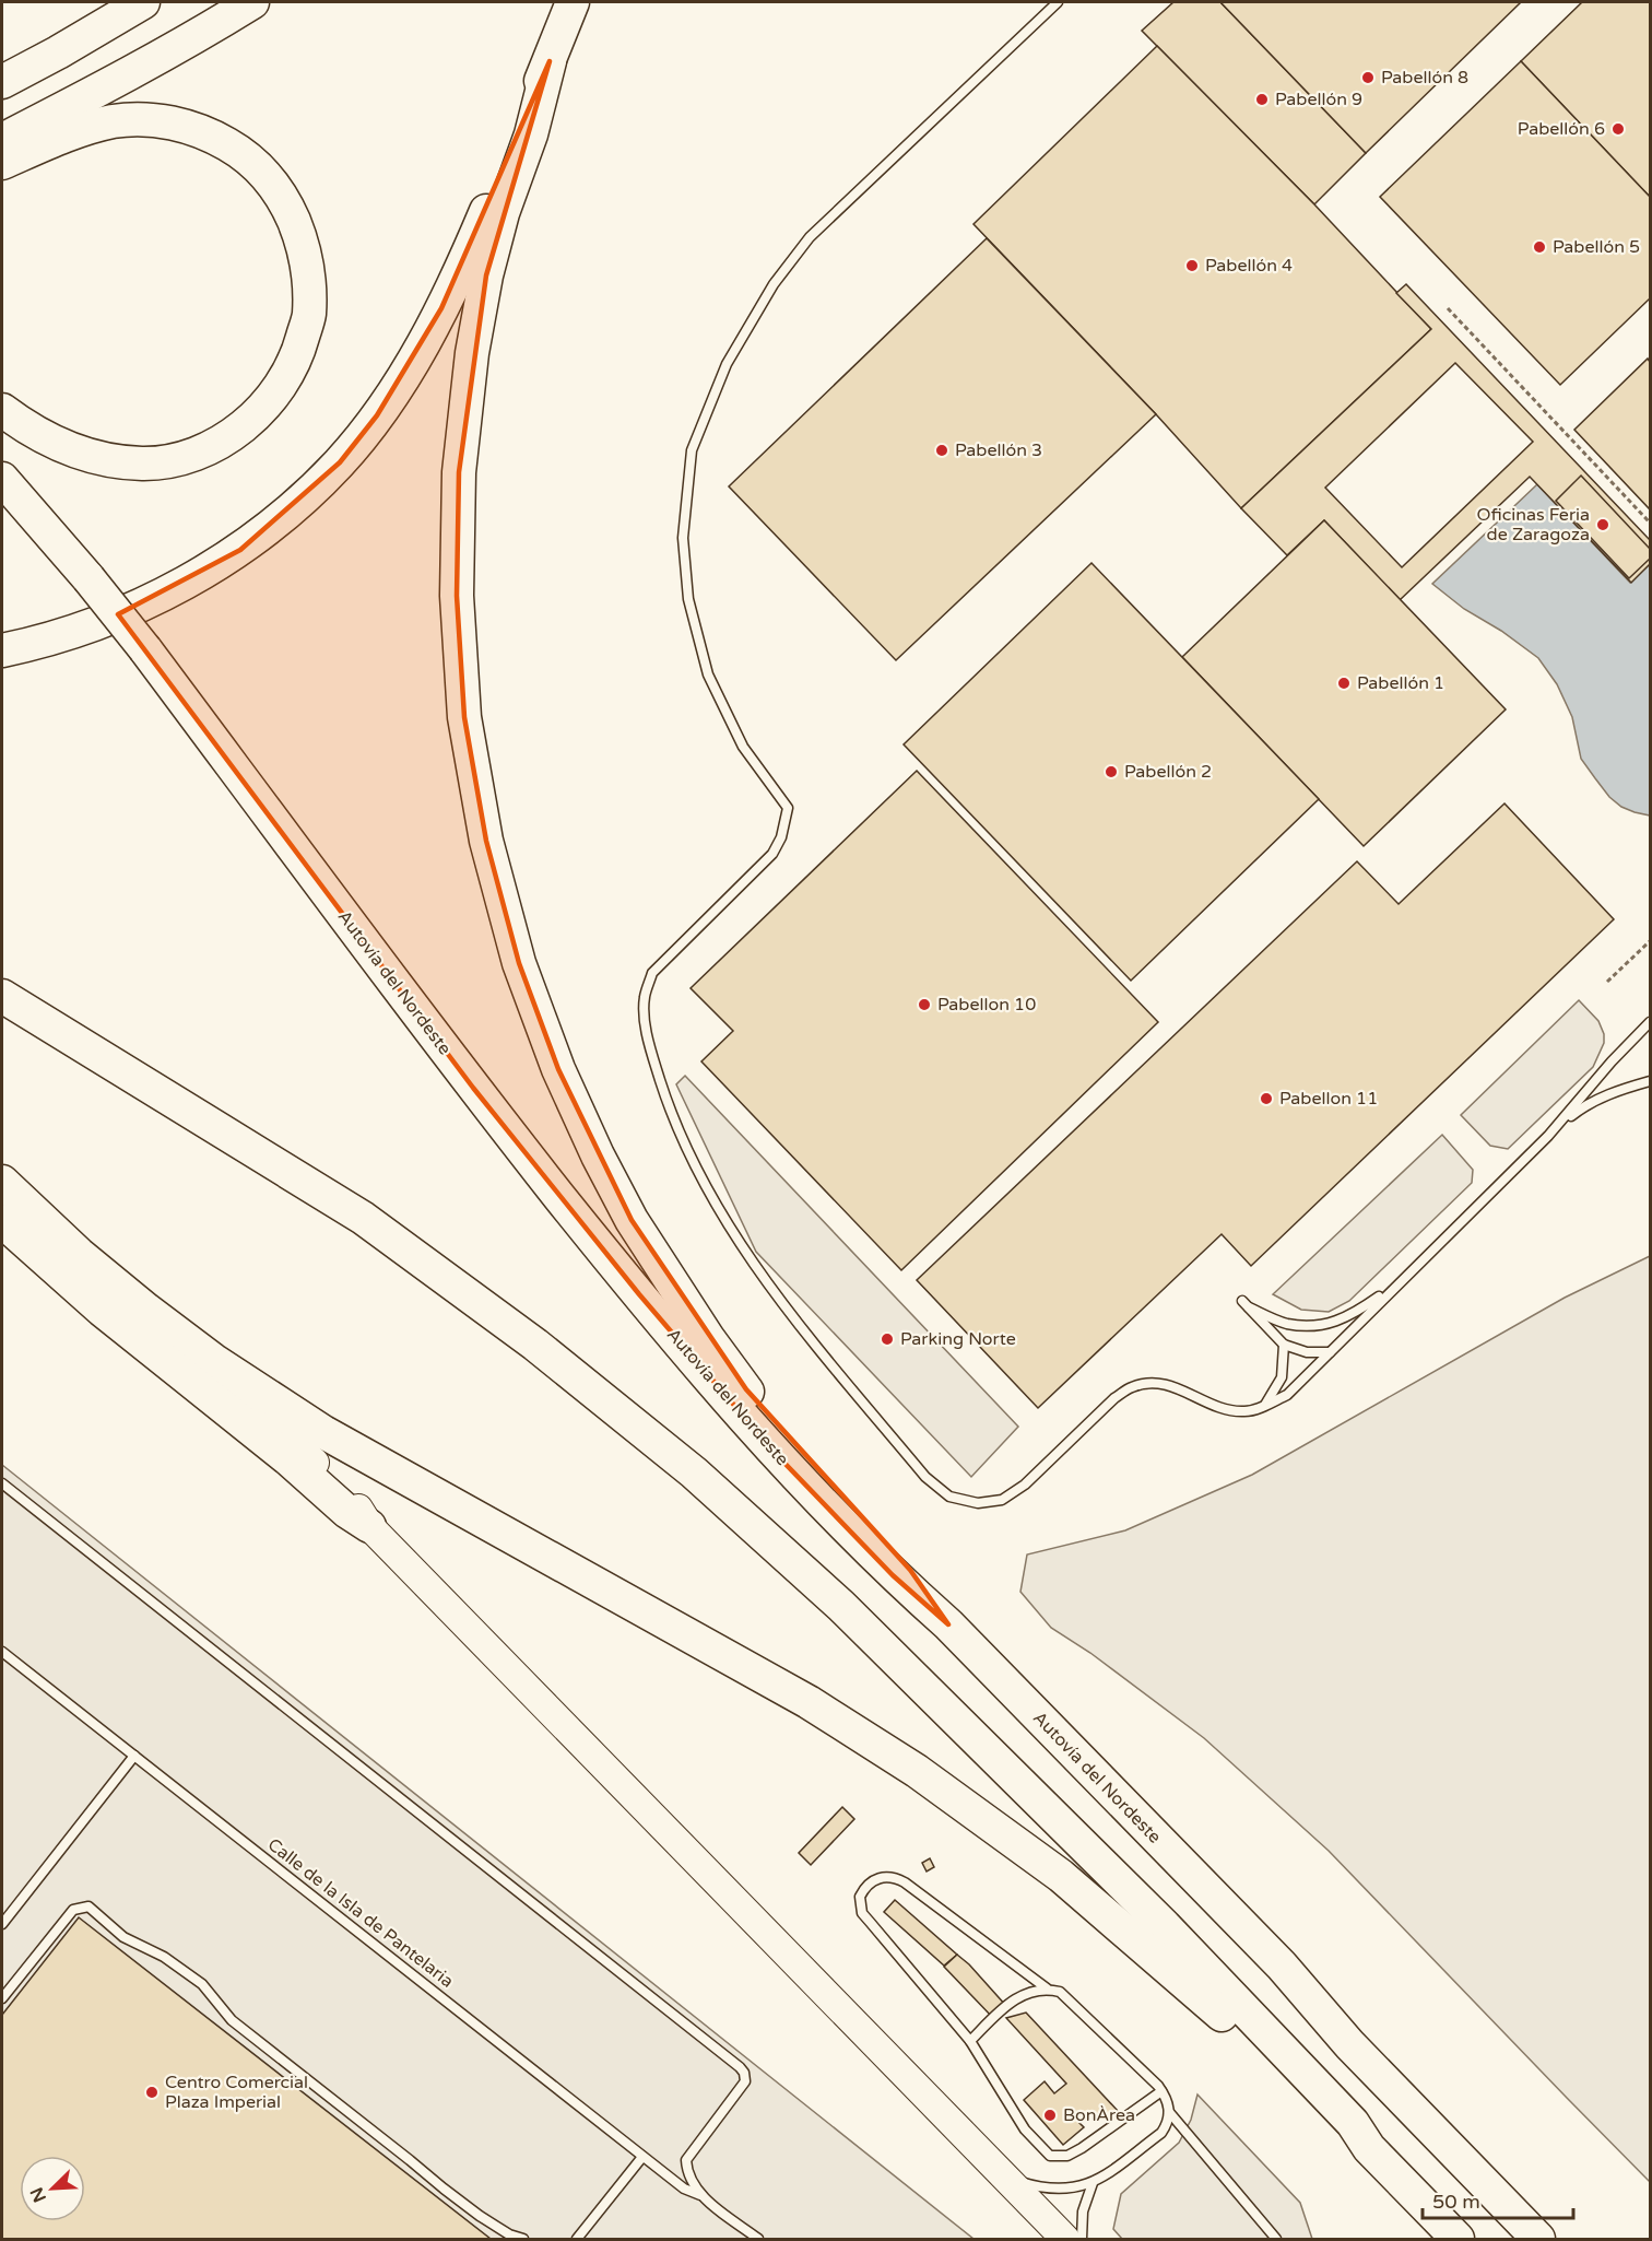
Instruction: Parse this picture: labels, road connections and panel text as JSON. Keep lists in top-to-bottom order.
{
  "streets": {
    "highway": ["Autovía del Nordeste"],
    "lane": ["Calle de la Isla de Pantelaria"]
  },
  "places": [
    "Pabellón 8",
    "Pabellón 9",
    "Pabellón 6",
    "Pabellón 5",
    "Pabellón 4",
    "Pabellón 3",
    "Oficinas Feria de Zaragoza",
    "Pabellón 1",
    "Pabellón 2",
    "Pabellon 10",
    "Pabellon 11",
    "Parking Norte",
    "Centro Comercial Plaza Imperial",
    "BonÀrea"
  ],
  "scale_bar": "50 m",
  "north": "bottom left"
}
